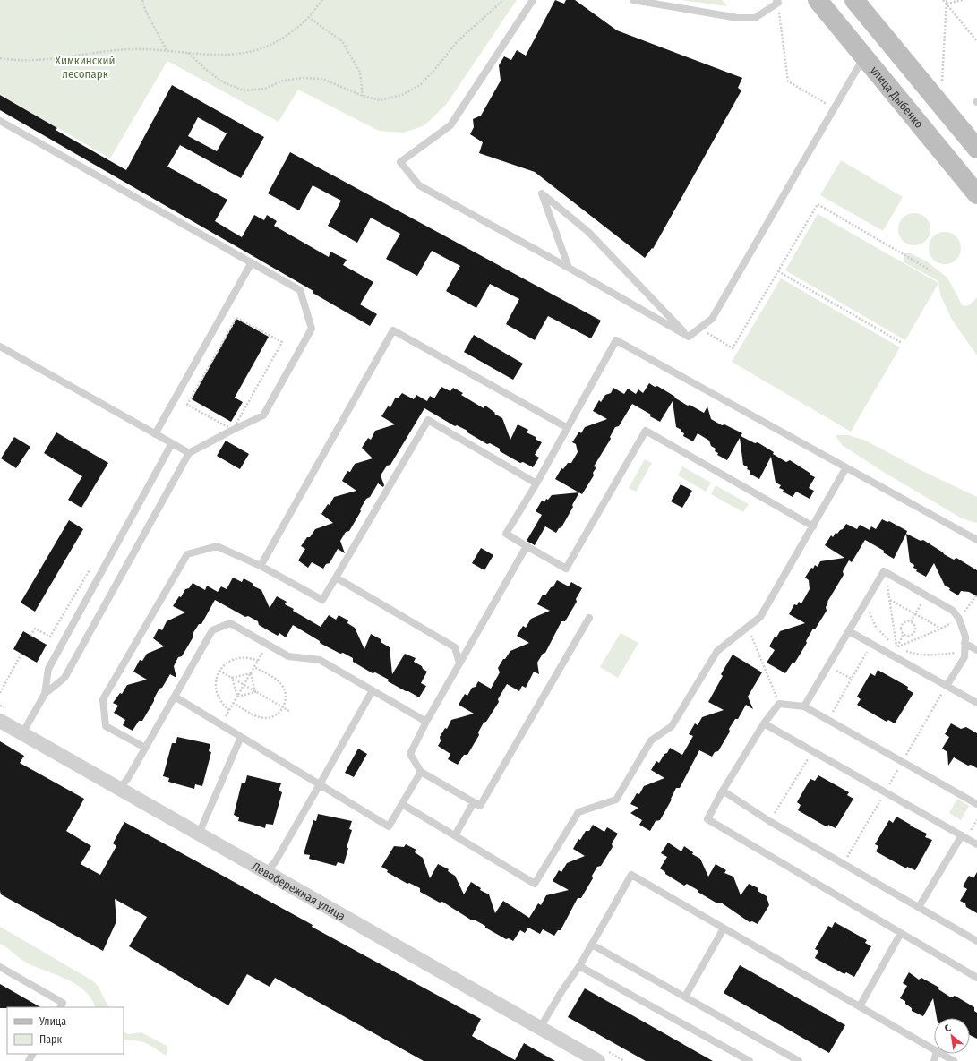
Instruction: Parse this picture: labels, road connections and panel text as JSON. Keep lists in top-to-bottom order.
{
  "streets": {
    "main road": ["улица Дыбенко"],
    "street": ["Левобережная улица"]
  },
  "parks": ["Химкинский лесопарк"],
  "legend": ["Улица", "Парк"],
  "north": "top left"
}
